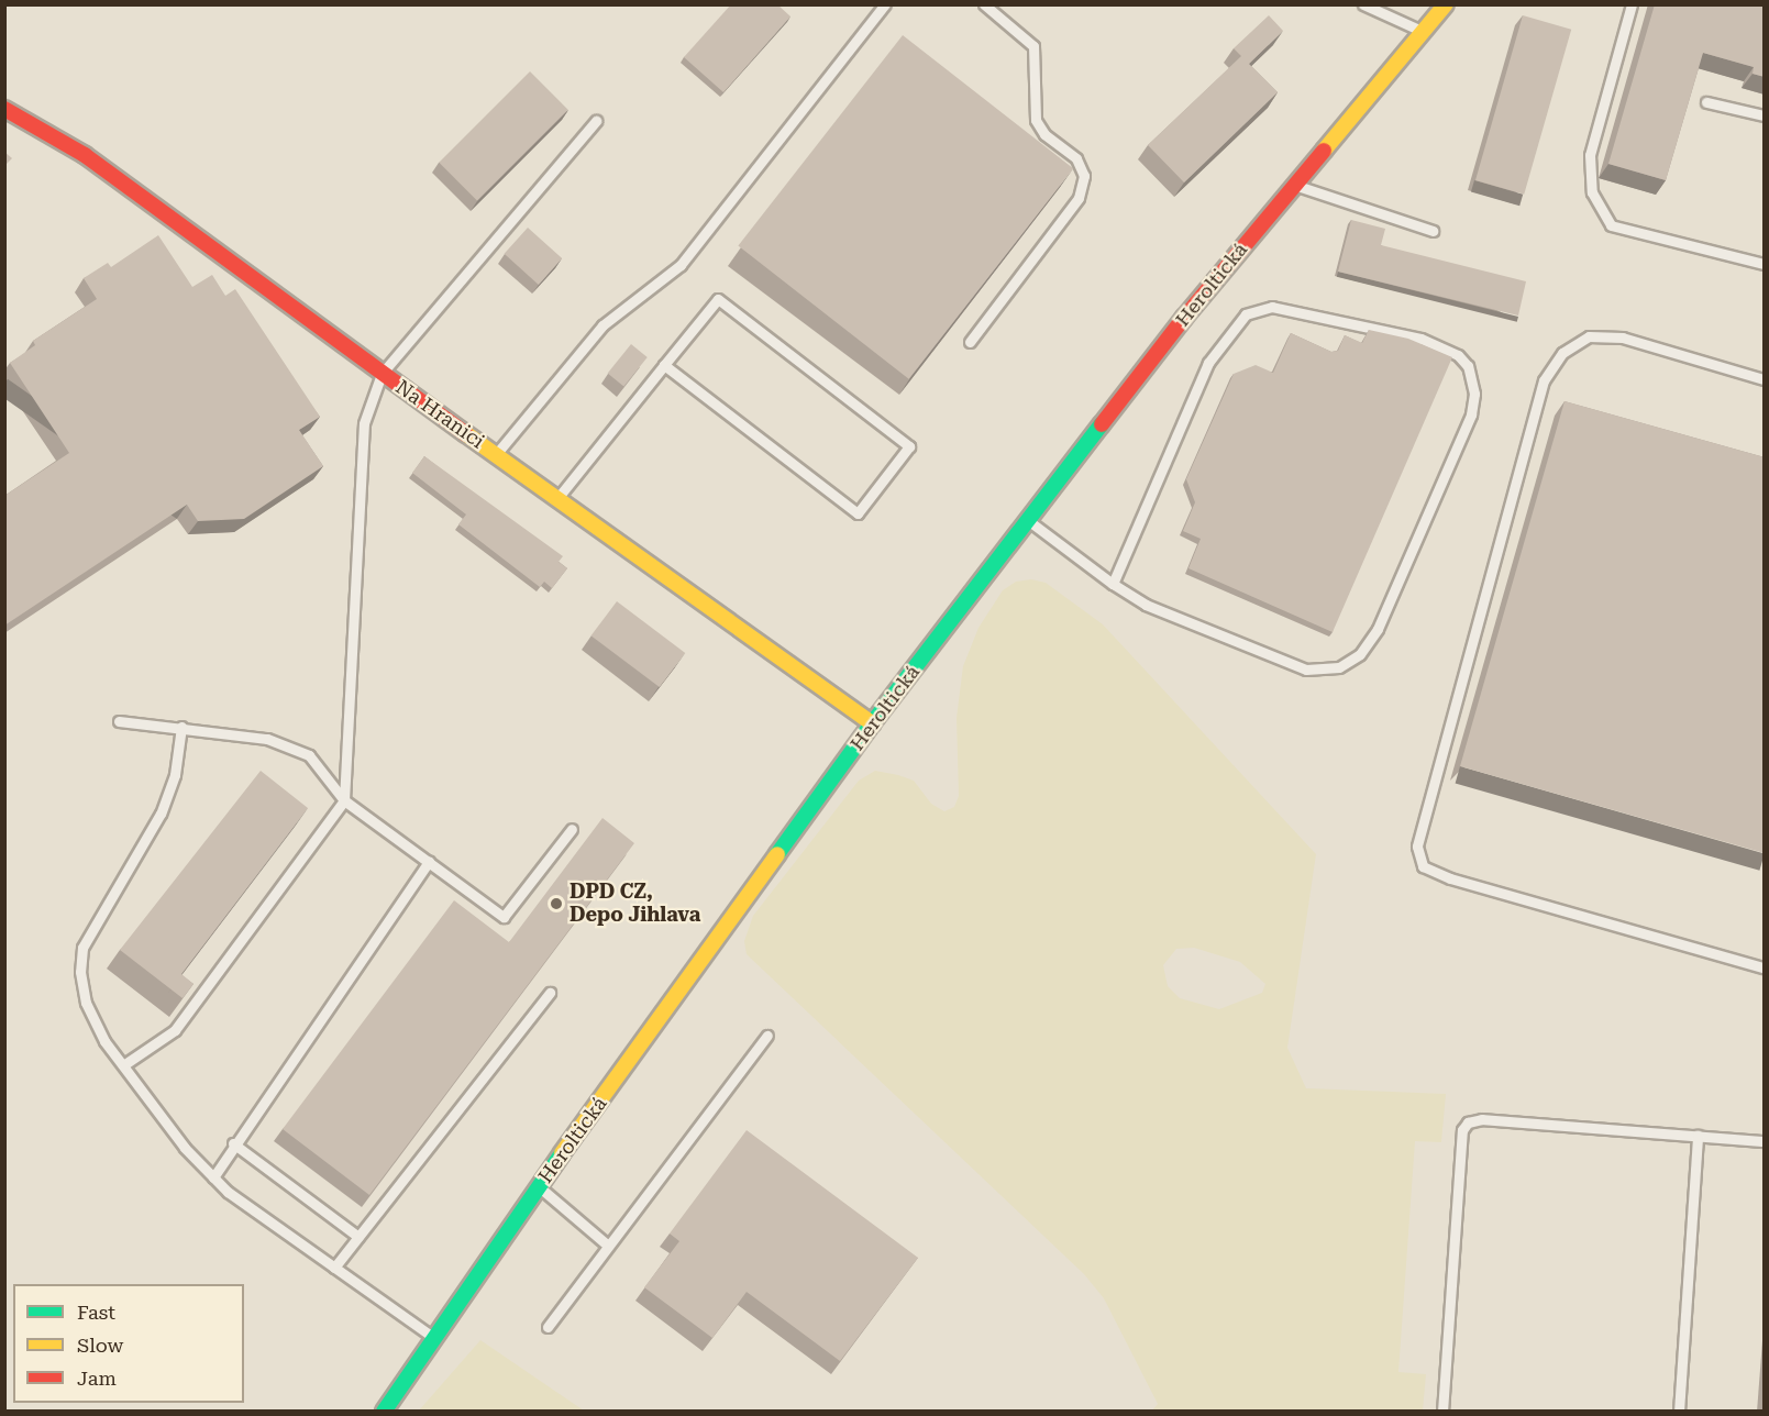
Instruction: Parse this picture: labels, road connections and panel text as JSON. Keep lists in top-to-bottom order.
{
  "streets": {
    "street": ["Heroltická", "Na Hranici"]
  },
  "crossings": [
    ["Heroltická", "Na Hranici"]
  ],
  "places": ["DPD CZ, Depo Jihlava"],
  "legend": ["Fast", "Slow", "Jam"]
}
